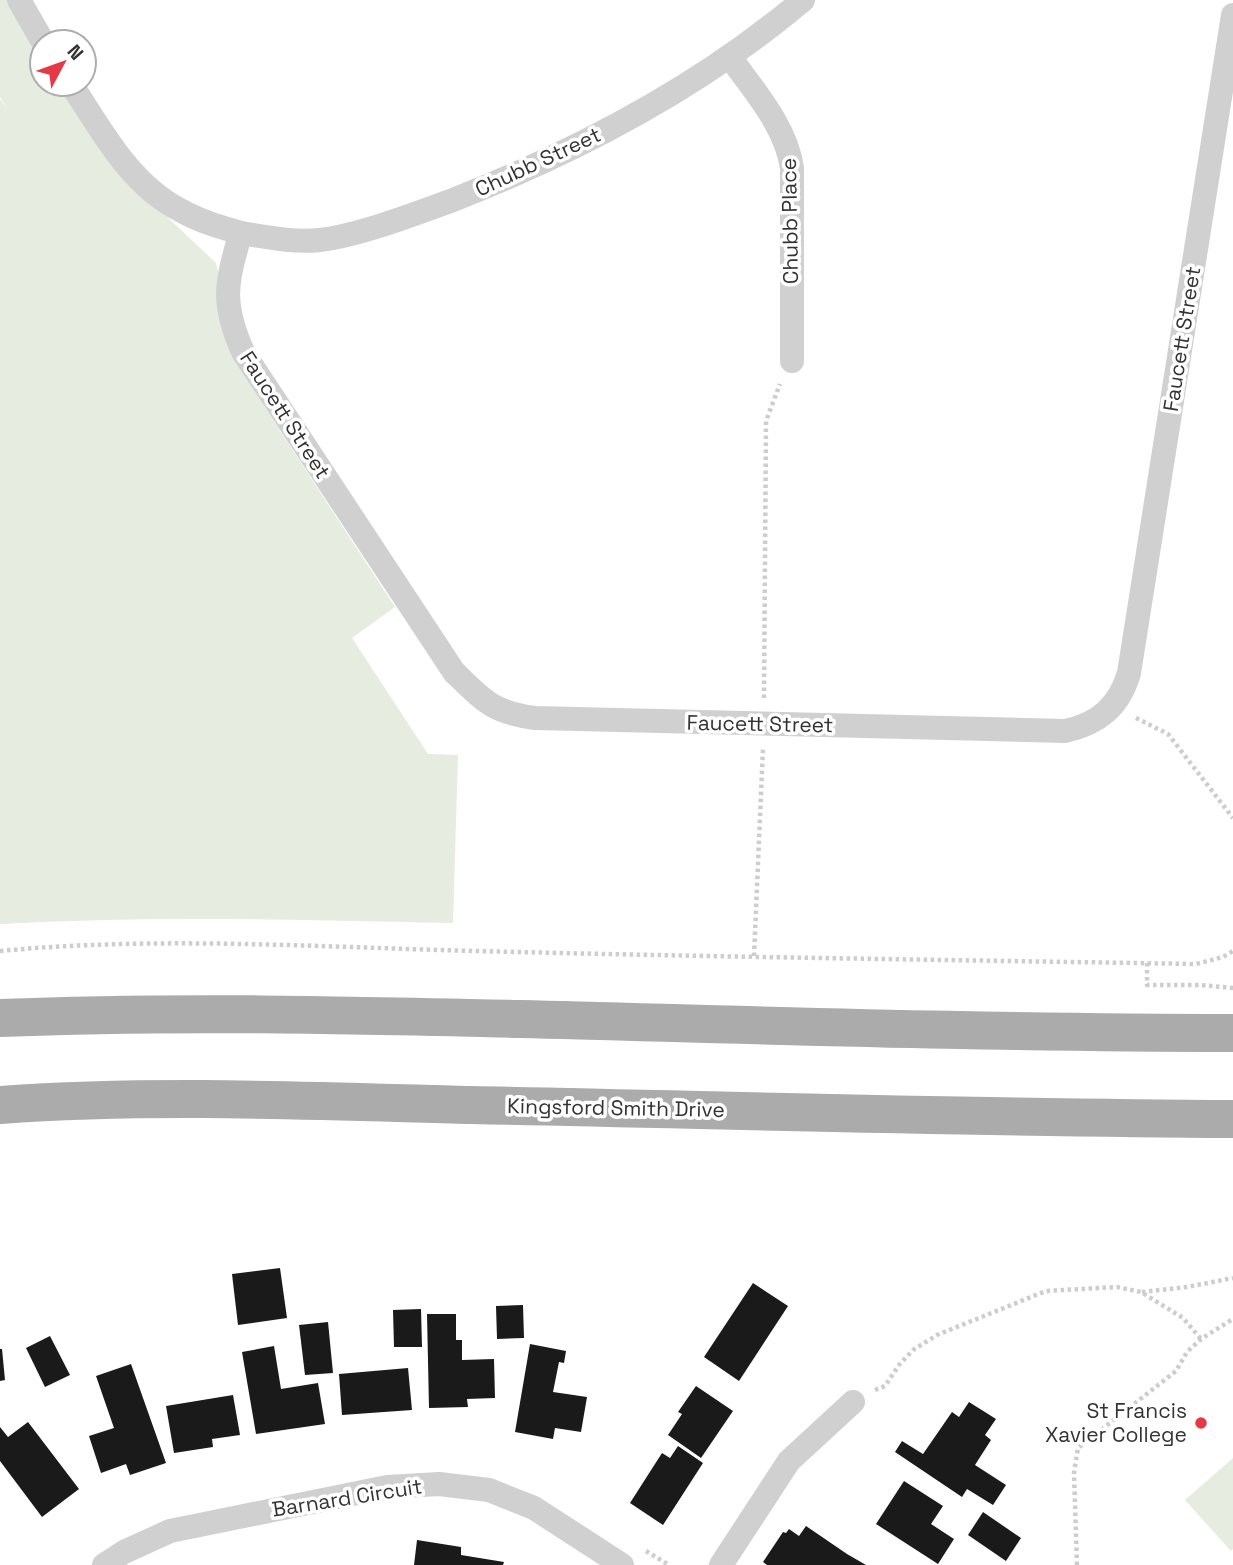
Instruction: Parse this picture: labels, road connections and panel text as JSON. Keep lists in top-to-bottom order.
{
  "streets": {
    "main road": ["Kingsford Smith Drive"],
    "street": [
      "Chubb Street",
      "Chubb Place",
      "Faucett Street",
      "Barnard Circuit"
    ]
  },
  "crossings": [
    ["Chubb Street", "Chubb Place"],
    ["Chubb Street", "Faucett Street"]
  ],
  "places": ["St Francis Xavier College"],
  "north": "top right"
}
